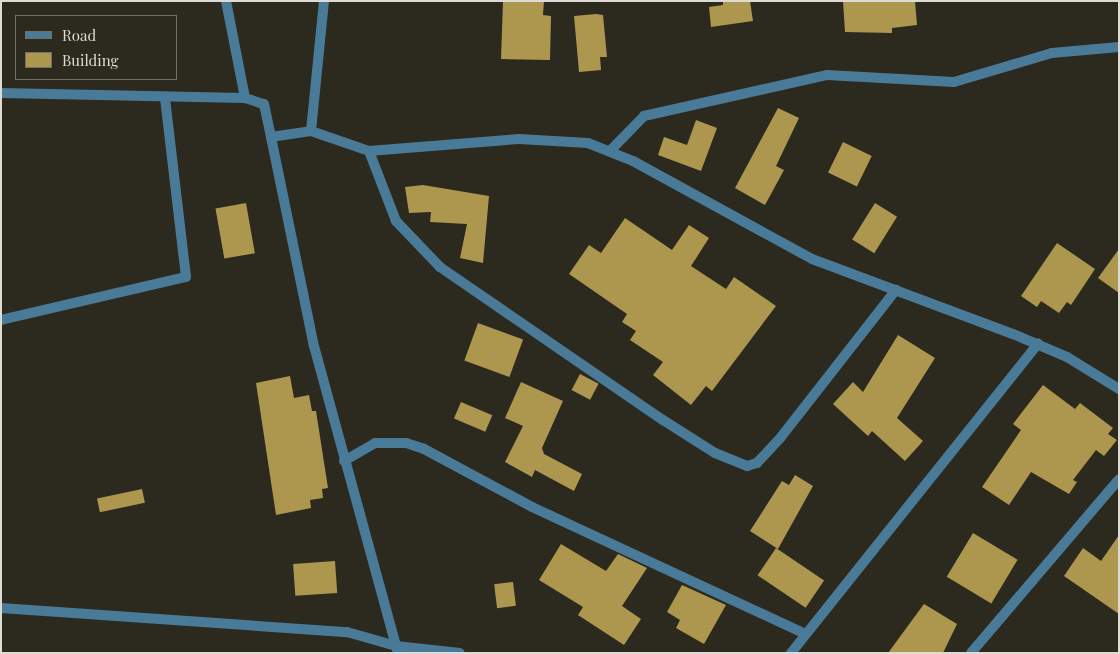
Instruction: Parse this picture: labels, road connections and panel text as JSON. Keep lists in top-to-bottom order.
{
  "legend": ["Road", "Building"]
}
